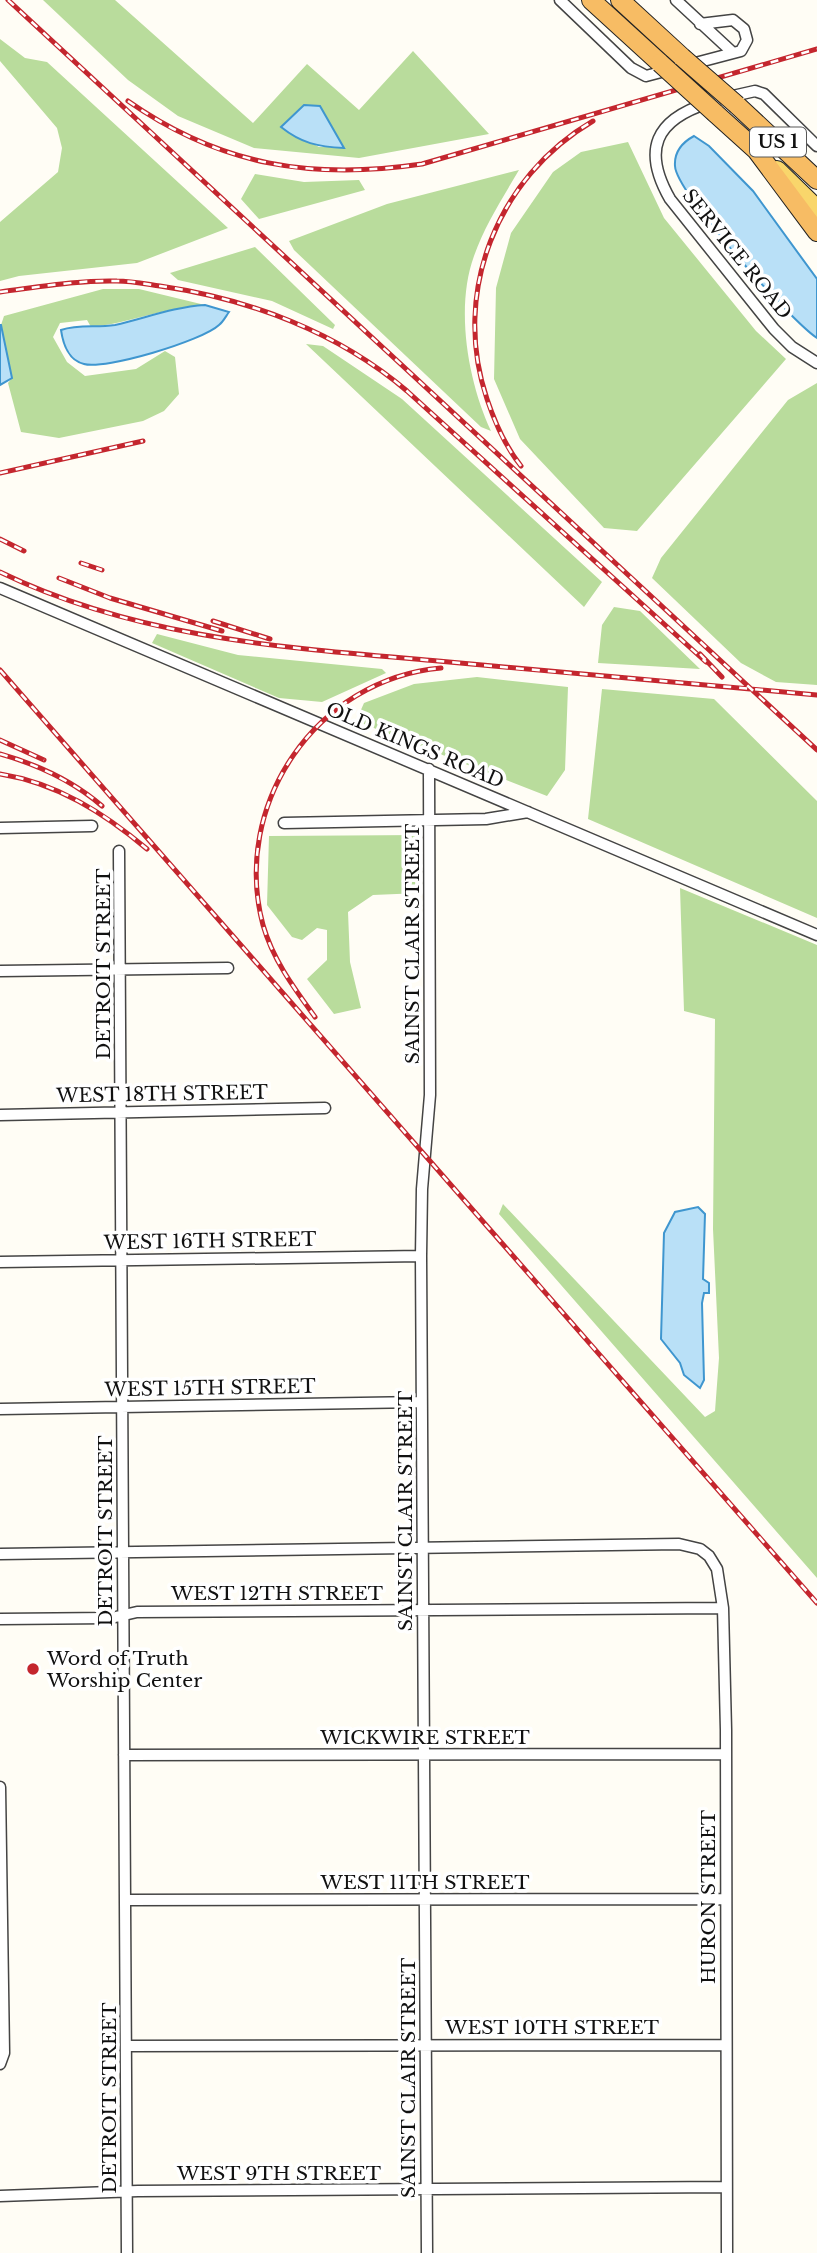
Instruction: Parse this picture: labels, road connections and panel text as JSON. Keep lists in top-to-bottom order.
{
  "streets": {
    "highway": ["US 1"],
    "street": [
      "SERVICE ROAD",
      "OLD KINGS ROAD",
      "SAINST CLAIR STREET",
      "DETROIT STREET",
      "WEST 18TH STREET",
      "WEST 16TH STREET",
      "WEST 15TH STREET",
      "WEST 12TH STREET",
      "WICKWIRE STREET",
      "WEST 11TH STREET",
      "HURON STREET",
      "WEST 10TH STREET",
      "WEST 9TH STREET"
    ]
  },
  "crossings": [
    ["OLD KINGS ROAD", "SAINST CLAIR STREET"],
    ["SAINST CLAIR STREET", "WEST 16TH STREET"],
    ["SAINST CLAIR STREET", "WEST 15TH STREET"],
    ["SAINST CLAIR STREET", "WEST 12TH STREET"],
    ["SAINST CLAIR STREET", "WICKWIRE STREET"],
    ["SAINST CLAIR STREET", "WEST 11TH STREET"],
    ["SAINST CLAIR STREET", "HURON STREET"],
    ["SAINST CLAIR STREET", "WEST 10TH STREET"],
    ["SAINST CLAIR STREET", "WEST 9TH STREET"],
    ["DETROIT STREET", "WEST 18TH STREET"],
    ["DETROIT STREET", "WEST 16TH STREET"],
    ["DETROIT STREET", "WEST 15TH STREET"],
    ["DETROIT STREET", "WEST 12TH STREET"],
    ["DETROIT STREET", "WICKWIRE STREET"],
    ["DETROIT STREET", "WEST 11TH STREET"],
    ["DETROIT STREET", "WEST 10TH STREET"],
    ["DETROIT STREET", "WEST 9TH STREET"],
    ["WEST 12TH STREET", "HURON STREET"],
    ["WICKWIRE STREET", "HURON STREET"],
    ["WEST 11TH STREET", "HURON STREET"],
    ["HURON STREET", "WEST 10TH STREET"],
    ["HURON STREET", "WEST 9TH STREET"]
  ],
  "places": ["Word of Truth Worship Center"]
}
